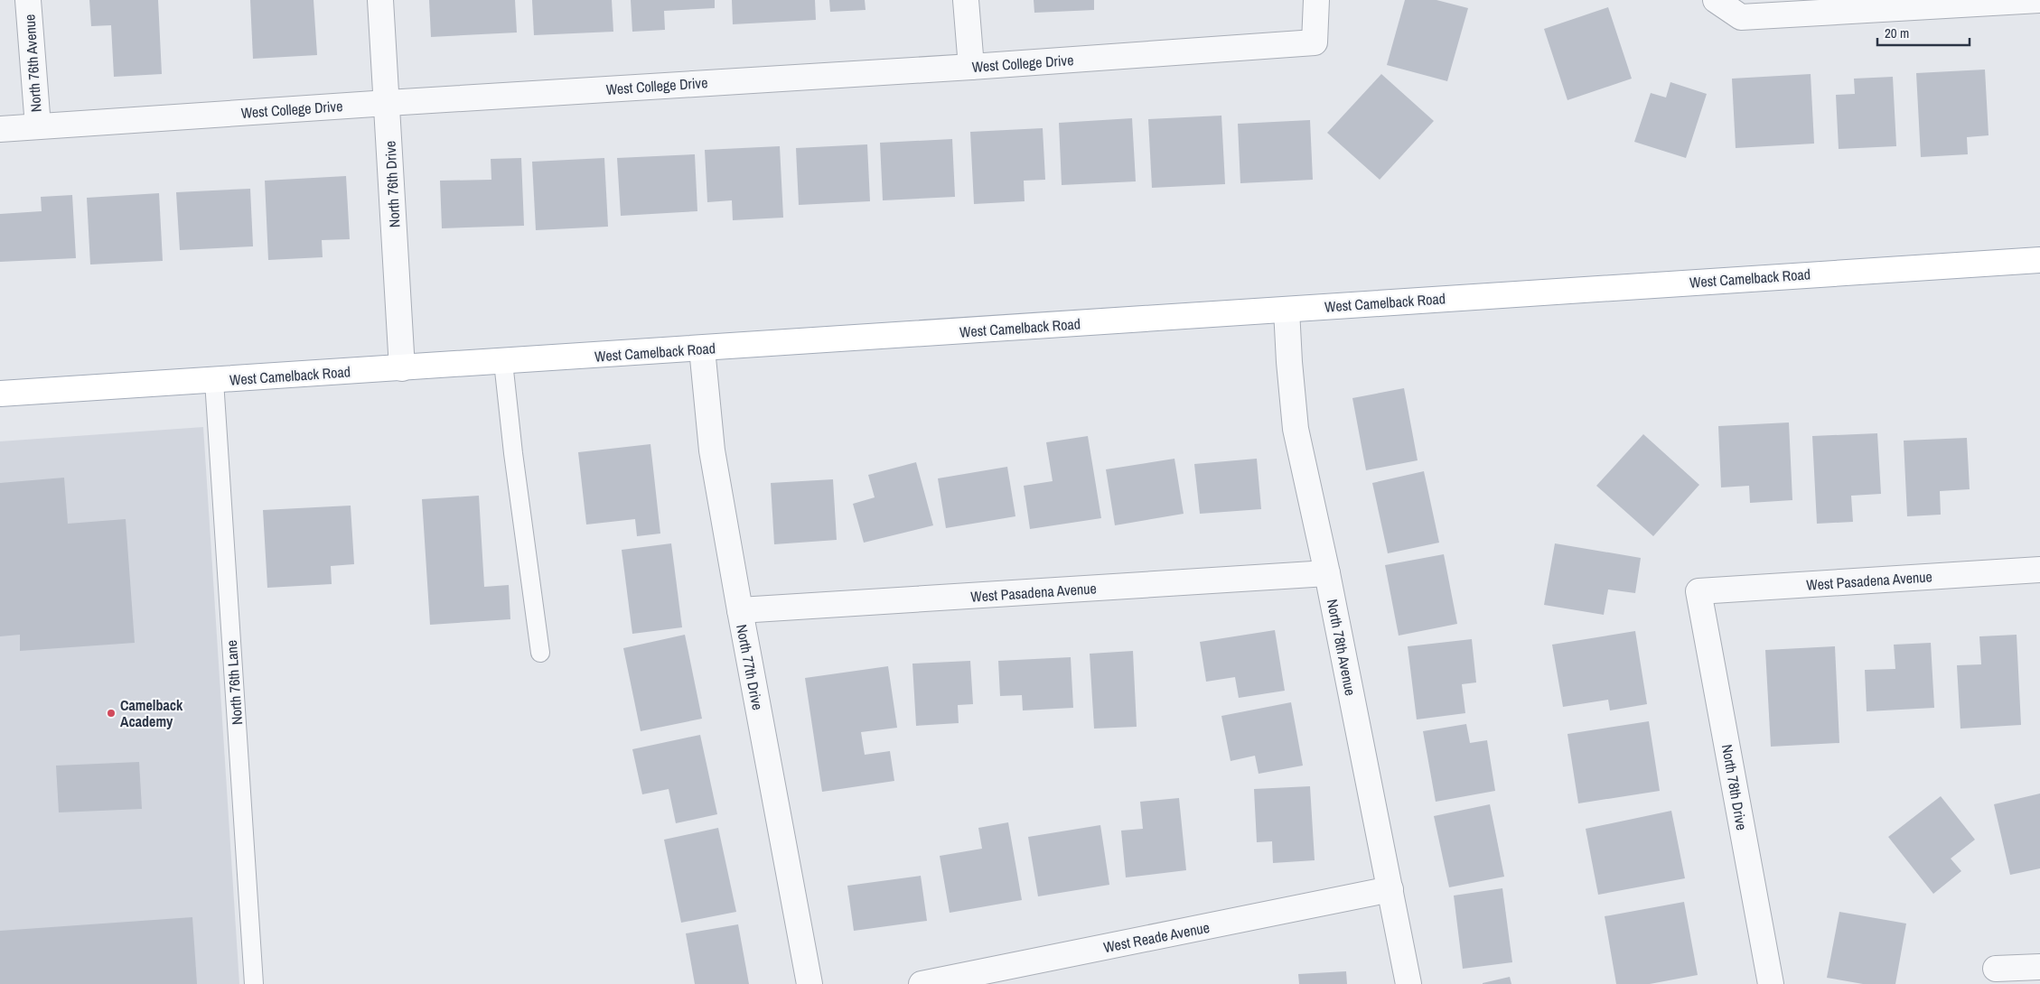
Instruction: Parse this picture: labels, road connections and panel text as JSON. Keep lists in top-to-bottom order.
{
  "streets": {
    "main road": ["West Camelback Road"],
    "street": [
      "North 76th Avenue",
      "West College Drive",
      "North 76th Drive",
      "West Pasadena Avenue",
      "North 78th Avenue",
      "North 77th Drive",
      "North 78th Drive",
      "West Reade Avenue"
    ],
    "lane": ["North 76th Lane"]
  },
  "crossings": [
    ["North 76th Avenue", "West College Drive"],
    ["West College Drive", "North 76th Drive"],
    ["North 76th Drive", "West Camelback Road"],
    ["West Camelback Road", "North 78th Avenue"],
    ["West Camelback Road", "North 77th Drive"],
    ["West Camelback Road", "North 76th Lane"],
    ["West Pasadena Avenue", "North 78th Avenue"],
    ["West Pasadena Avenue", "North 77th Drive"],
    ["West Pasadena Avenue", "North 78th Drive"],
    ["North 78th Avenue", "West Reade Avenue"]
  ],
  "places": ["Camelback Academy"],
  "scale_bar": "20 m"
}
